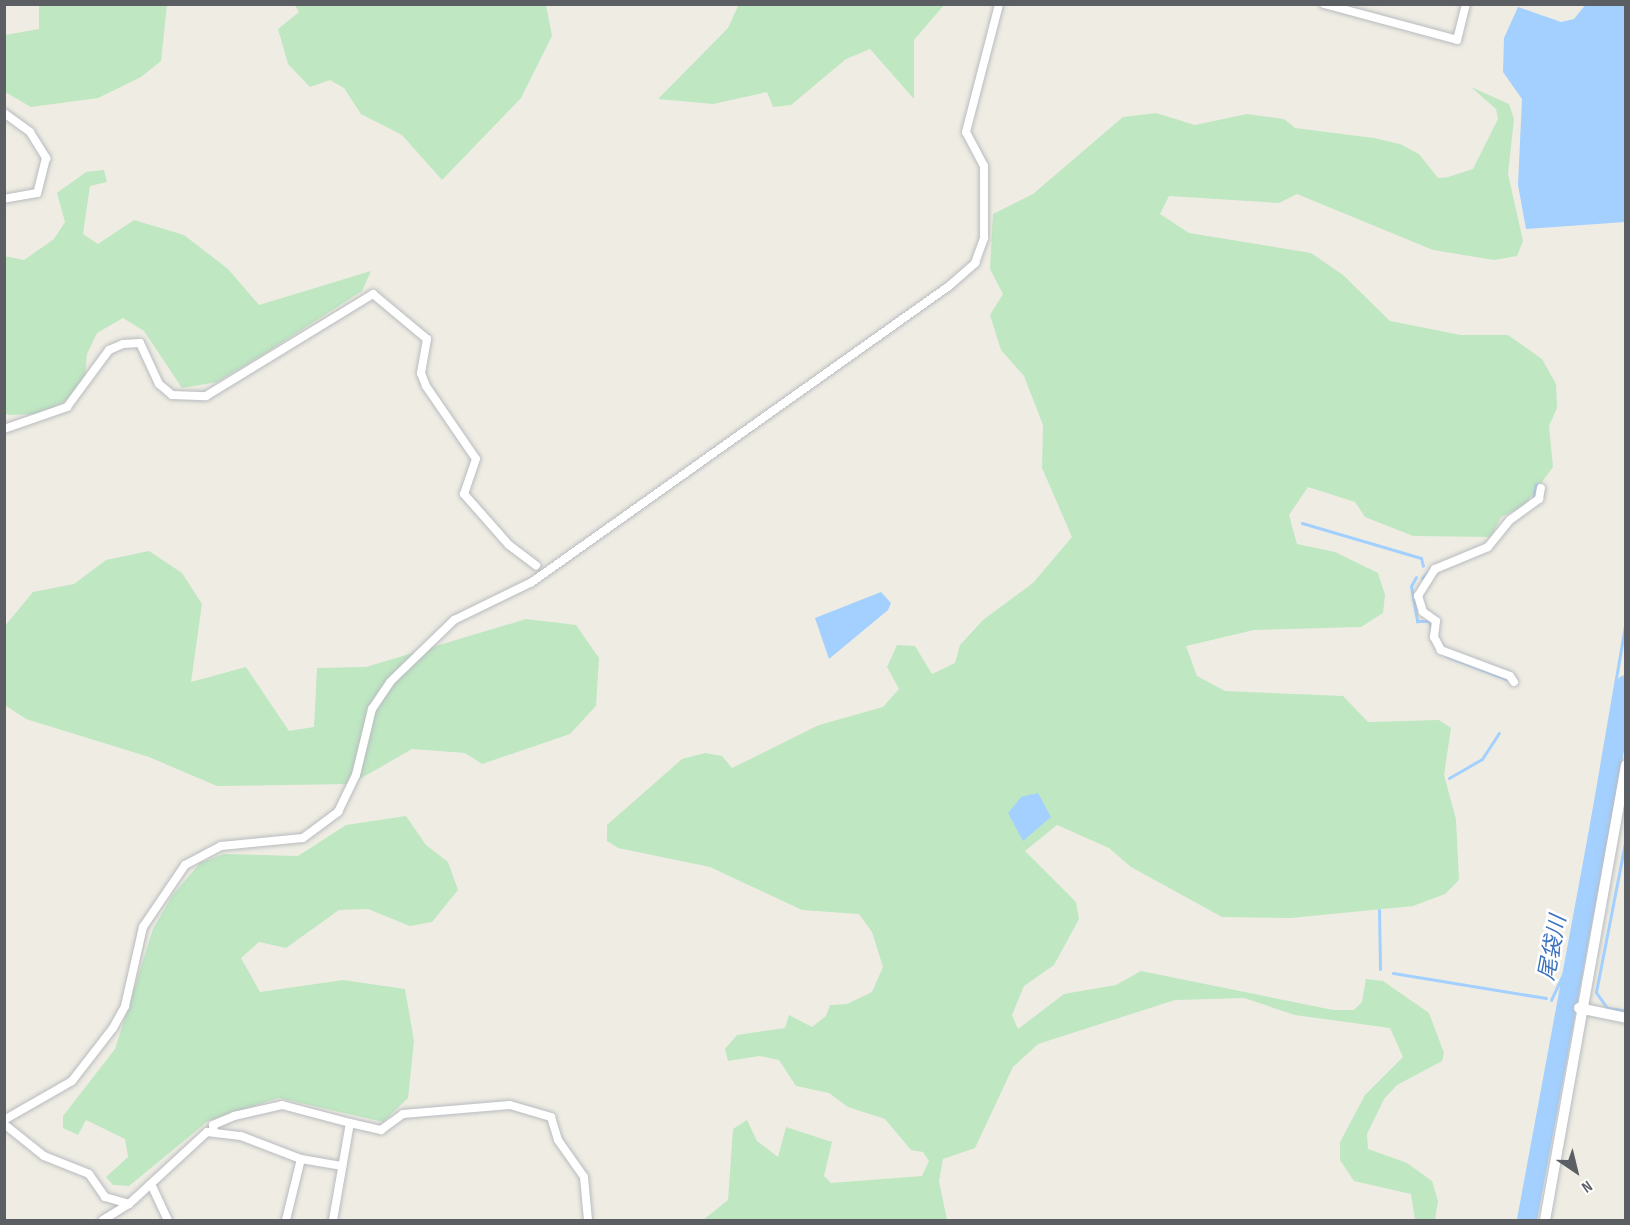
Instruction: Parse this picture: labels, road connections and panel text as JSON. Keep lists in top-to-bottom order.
{
  "water": ["尾袋川"],
  "north": "bottom right"
}
